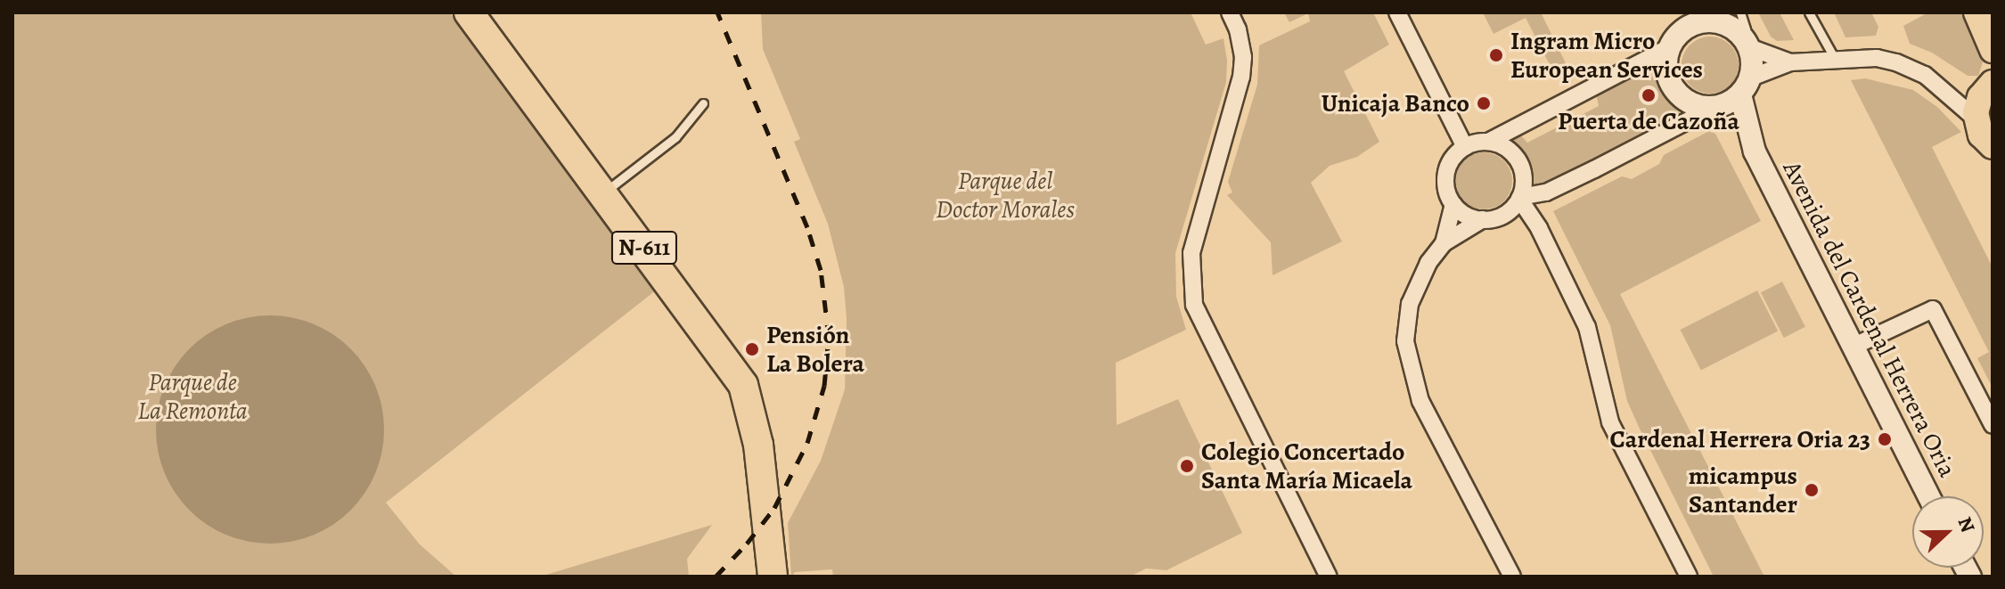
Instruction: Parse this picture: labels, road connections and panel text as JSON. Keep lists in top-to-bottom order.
{
  "streets": {
    "highway": ["N-611"],
    "main road": ["Avenida del Cardenal Herrera Oria"]
  },
  "parks": ["Parque del Doctor Morales", "Parque de La Remonta"],
  "places": [
    "Ingram Micro European Services",
    "Puerta de Cazoña",
    "Unicaja Banco",
    "Pensión La Bolera",
    "Cardenal Herrera Oria 23",
    "Colegio Concertado Santa María Micaela",
    "micampus Santander"
  ],
  "north": "right"
}
